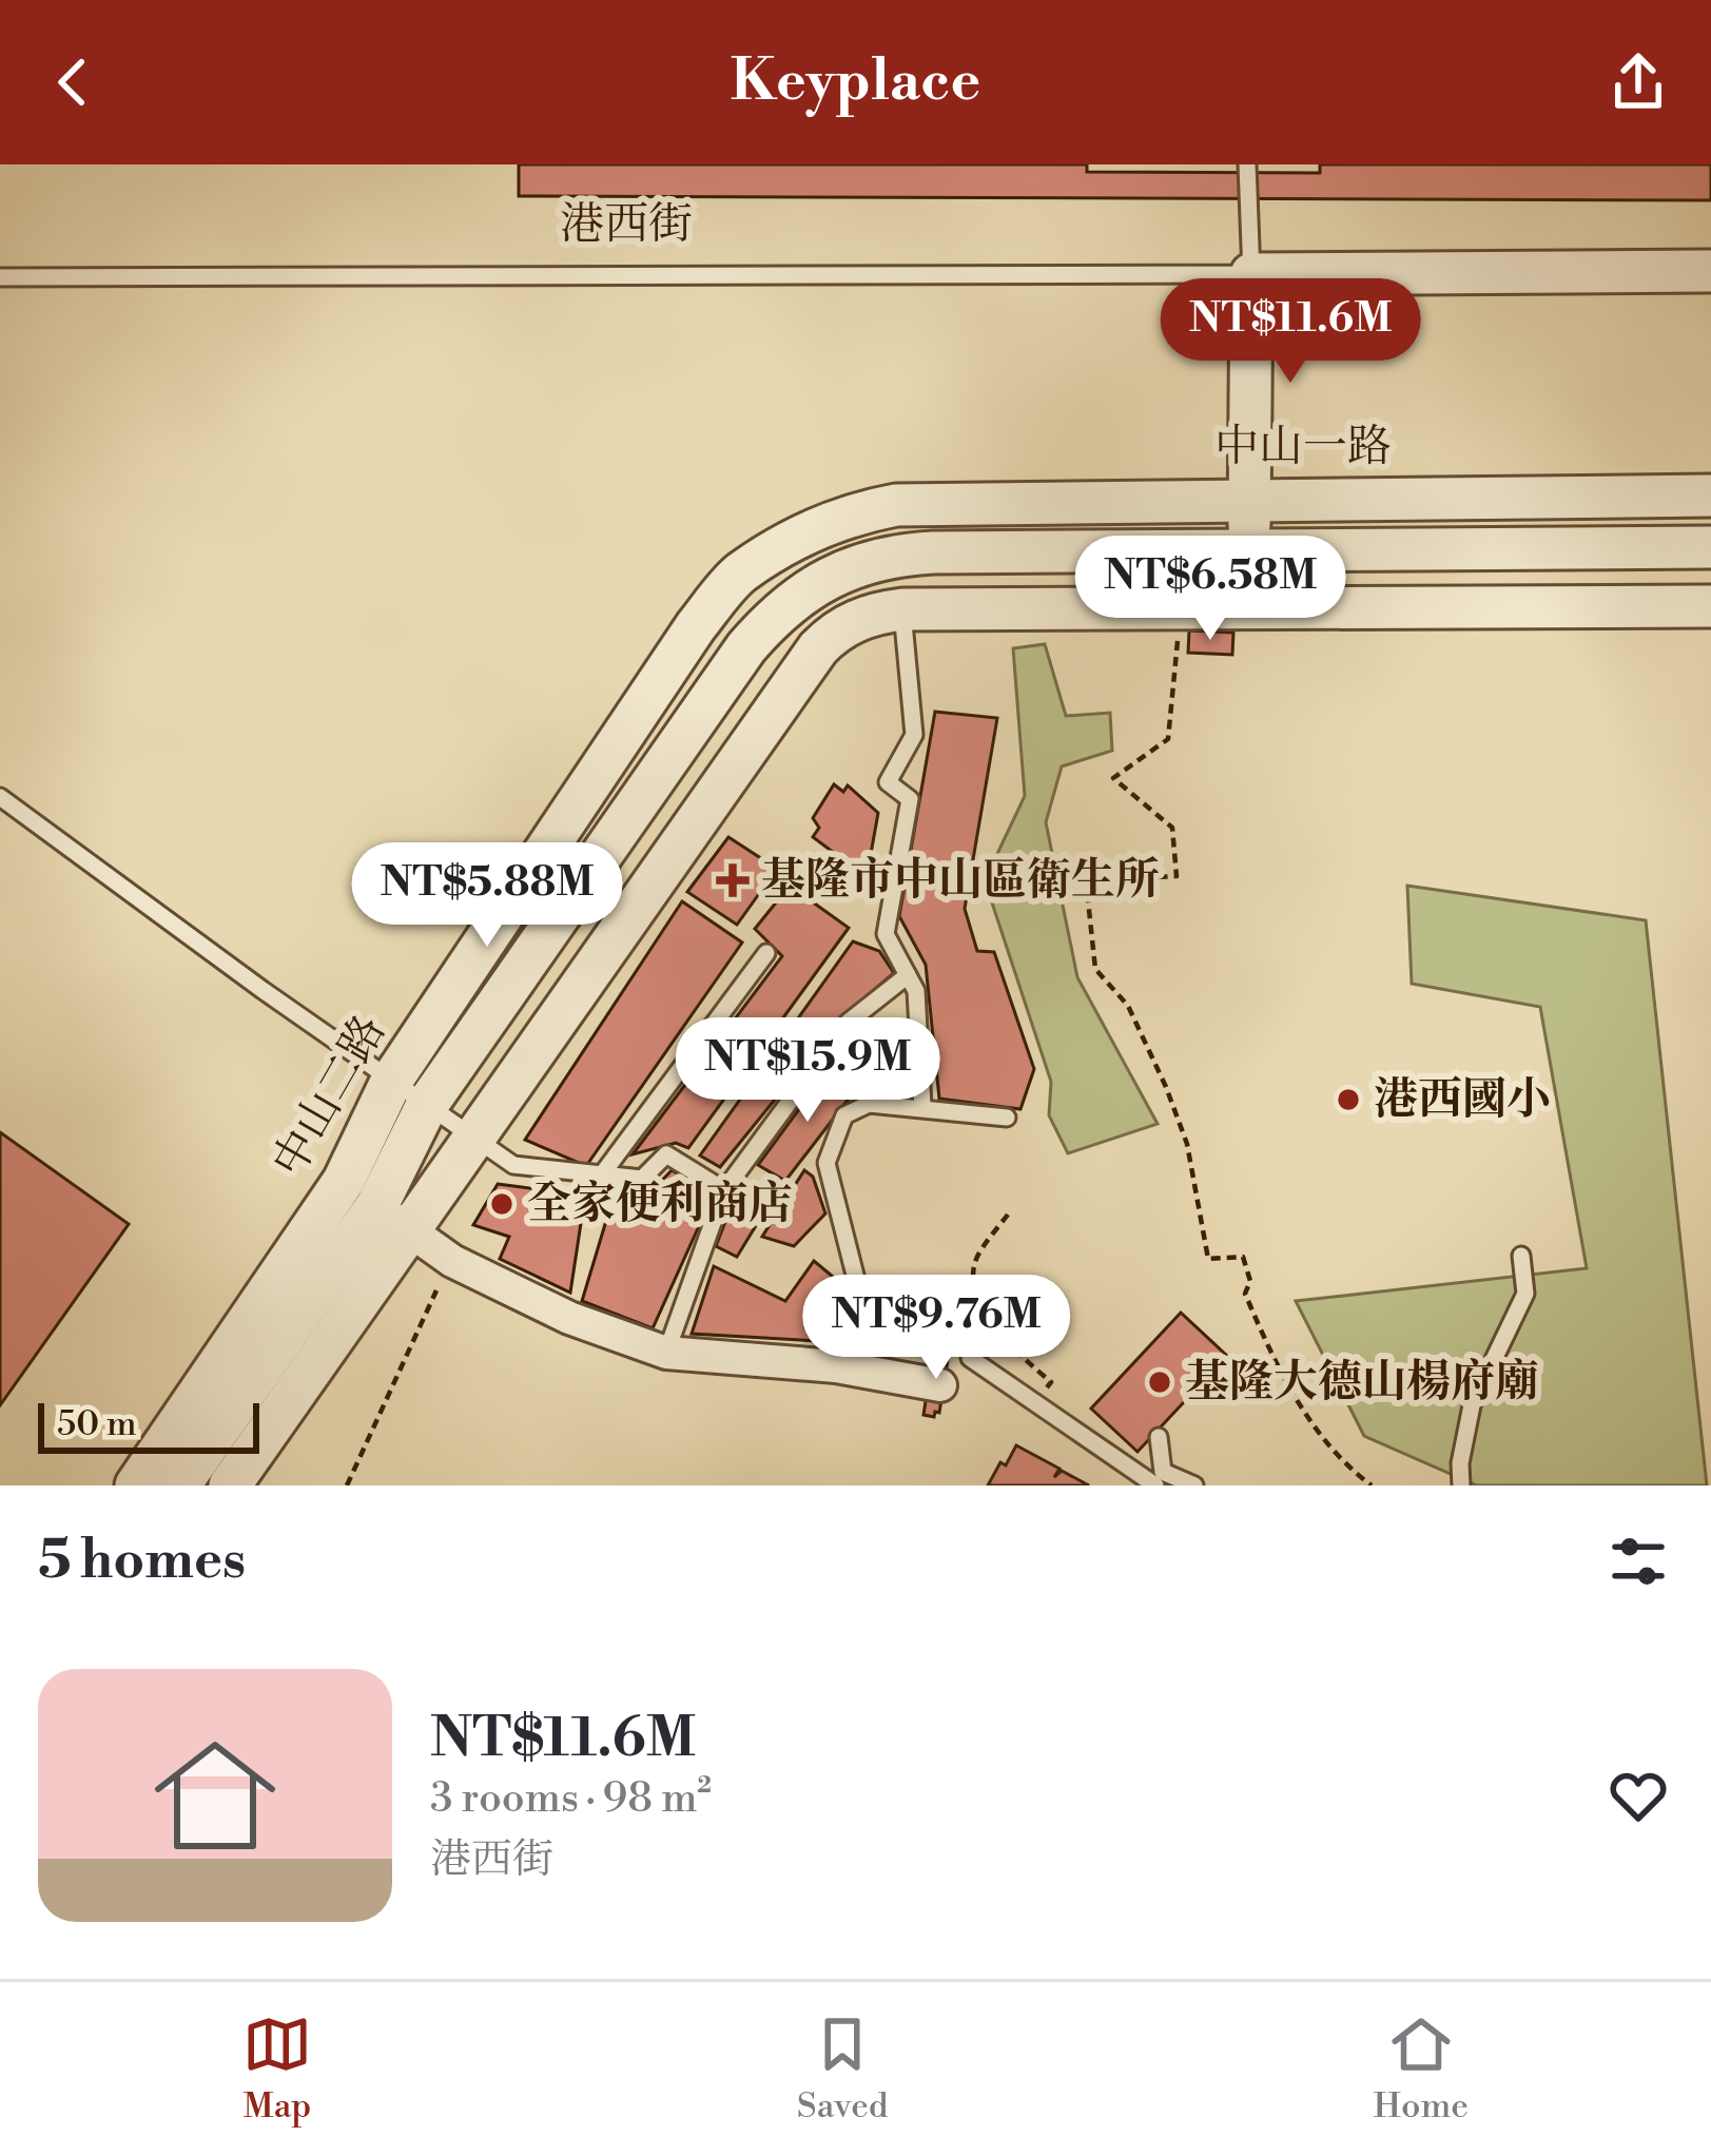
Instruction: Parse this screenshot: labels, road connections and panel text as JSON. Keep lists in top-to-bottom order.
{
  "streets": {
    "street": ["港西街", "中山一路", "中山二路"]
  },
  "crossings": [
    ["中山一路", "中山二路"]
  ],
  "places": {
    "health": ["基隆市中山區衛生所"],
    "other": ["港西國小", "全家便利商店", "基隆大德山楊府廟"]
  },
  "scale_bar": "50 m",
  "page": {
    "header": "Keyplace",
    "price": [
      "NT$11.6M",
      "NT$6.58M",
      "NT$5.88M",
      "NT$15.9M",
      "NT$9.76M"
    ],
    "scale": "50 m",
    "heading": "5 homes",
    "list": [
      {
        "name": "NT$11.6M",
        "note": "3 rooms · 98 m² · 港西街"
      }
    ],
    "tabs": ["Map", "Saved", "Home"]
  }
}
